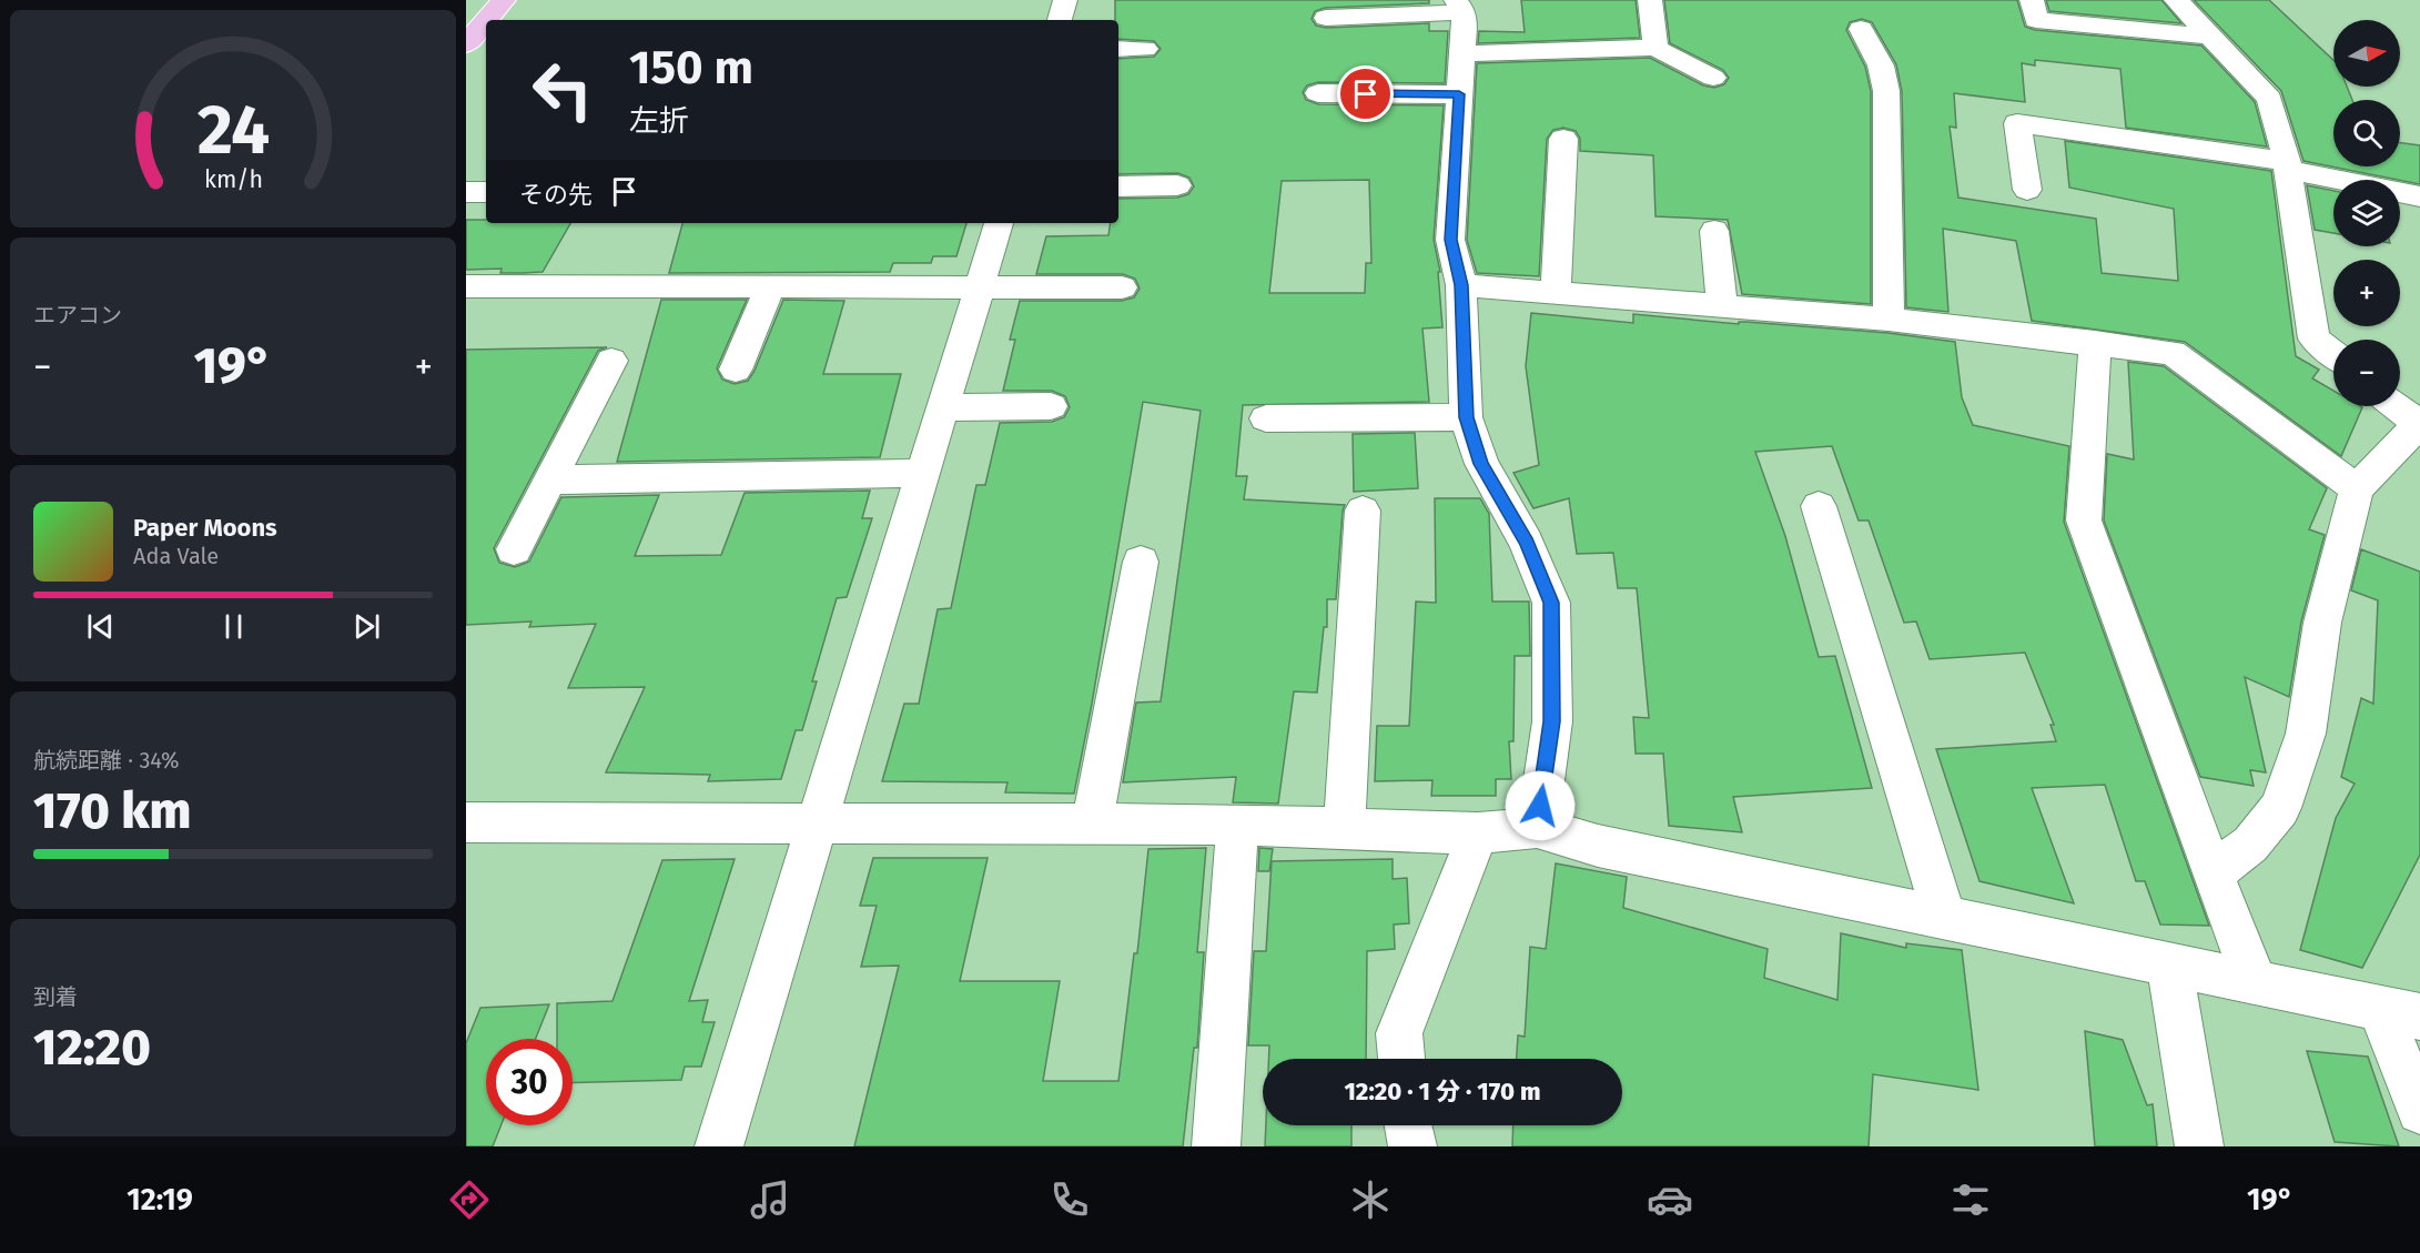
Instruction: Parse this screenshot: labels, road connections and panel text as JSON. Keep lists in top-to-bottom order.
{
  "north": "right",
  "page": {
    "map_buttons": ["+", "−"],
    "turn": ["150 m", "左折"],
    "then": "その先",
    "tile": [
      "エアコン",
      ["航続距離 · 34%", "170 km"],
      ["到着", "12:20"]
    ],
    "heat": ["−", "19°", "+"],
    "song": ["Paper Moons", "Ada Vale"],
    "limit": "30",
    "trip": "12:20 · 1 分 · 170 m",
    "tabs": ["12:19", "19°"],
    "gauge": ["24", "km/h"]
  }
}
